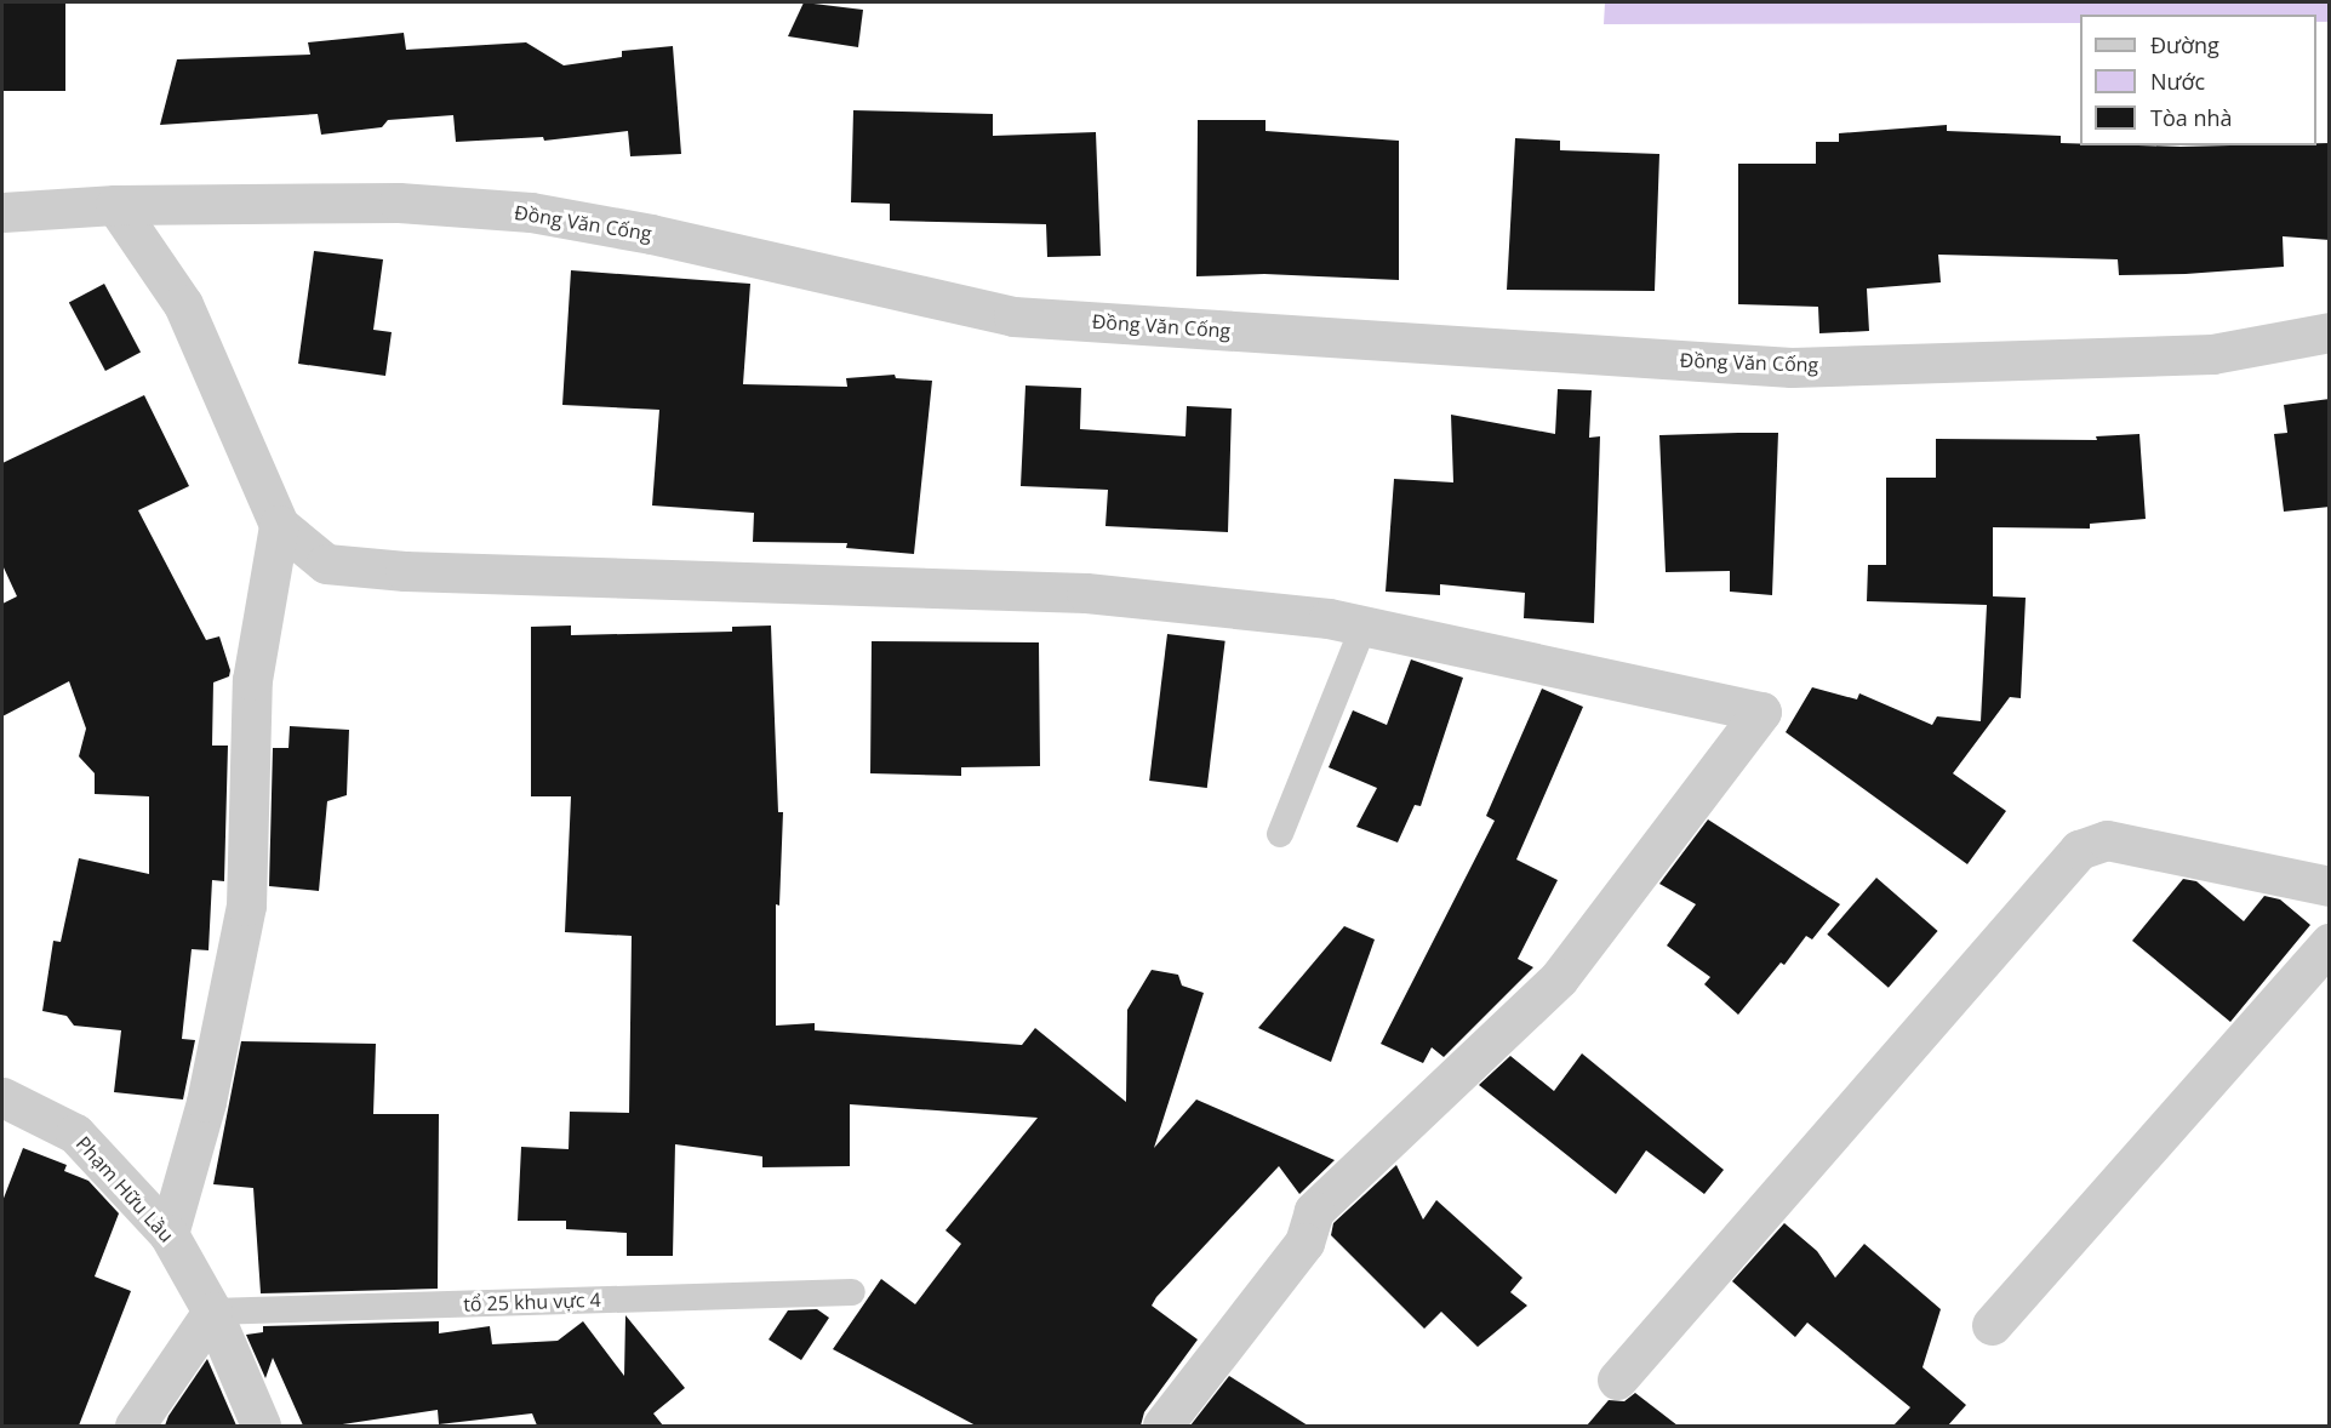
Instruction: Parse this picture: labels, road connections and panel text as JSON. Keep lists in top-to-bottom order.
{
  "streets": {
    "street": ["Đồng Văn Cống", "Phạm Hữu Lầu"],
    "lane": ["tổ 25 khu vực 4"]
  },
  "crossings": [
    ["Phạm Hữu Lầu", "tổ 25 khu vực 4"]
  ],
  "legend": ["Đường", "Nước", "Tòa nhà"]
}
